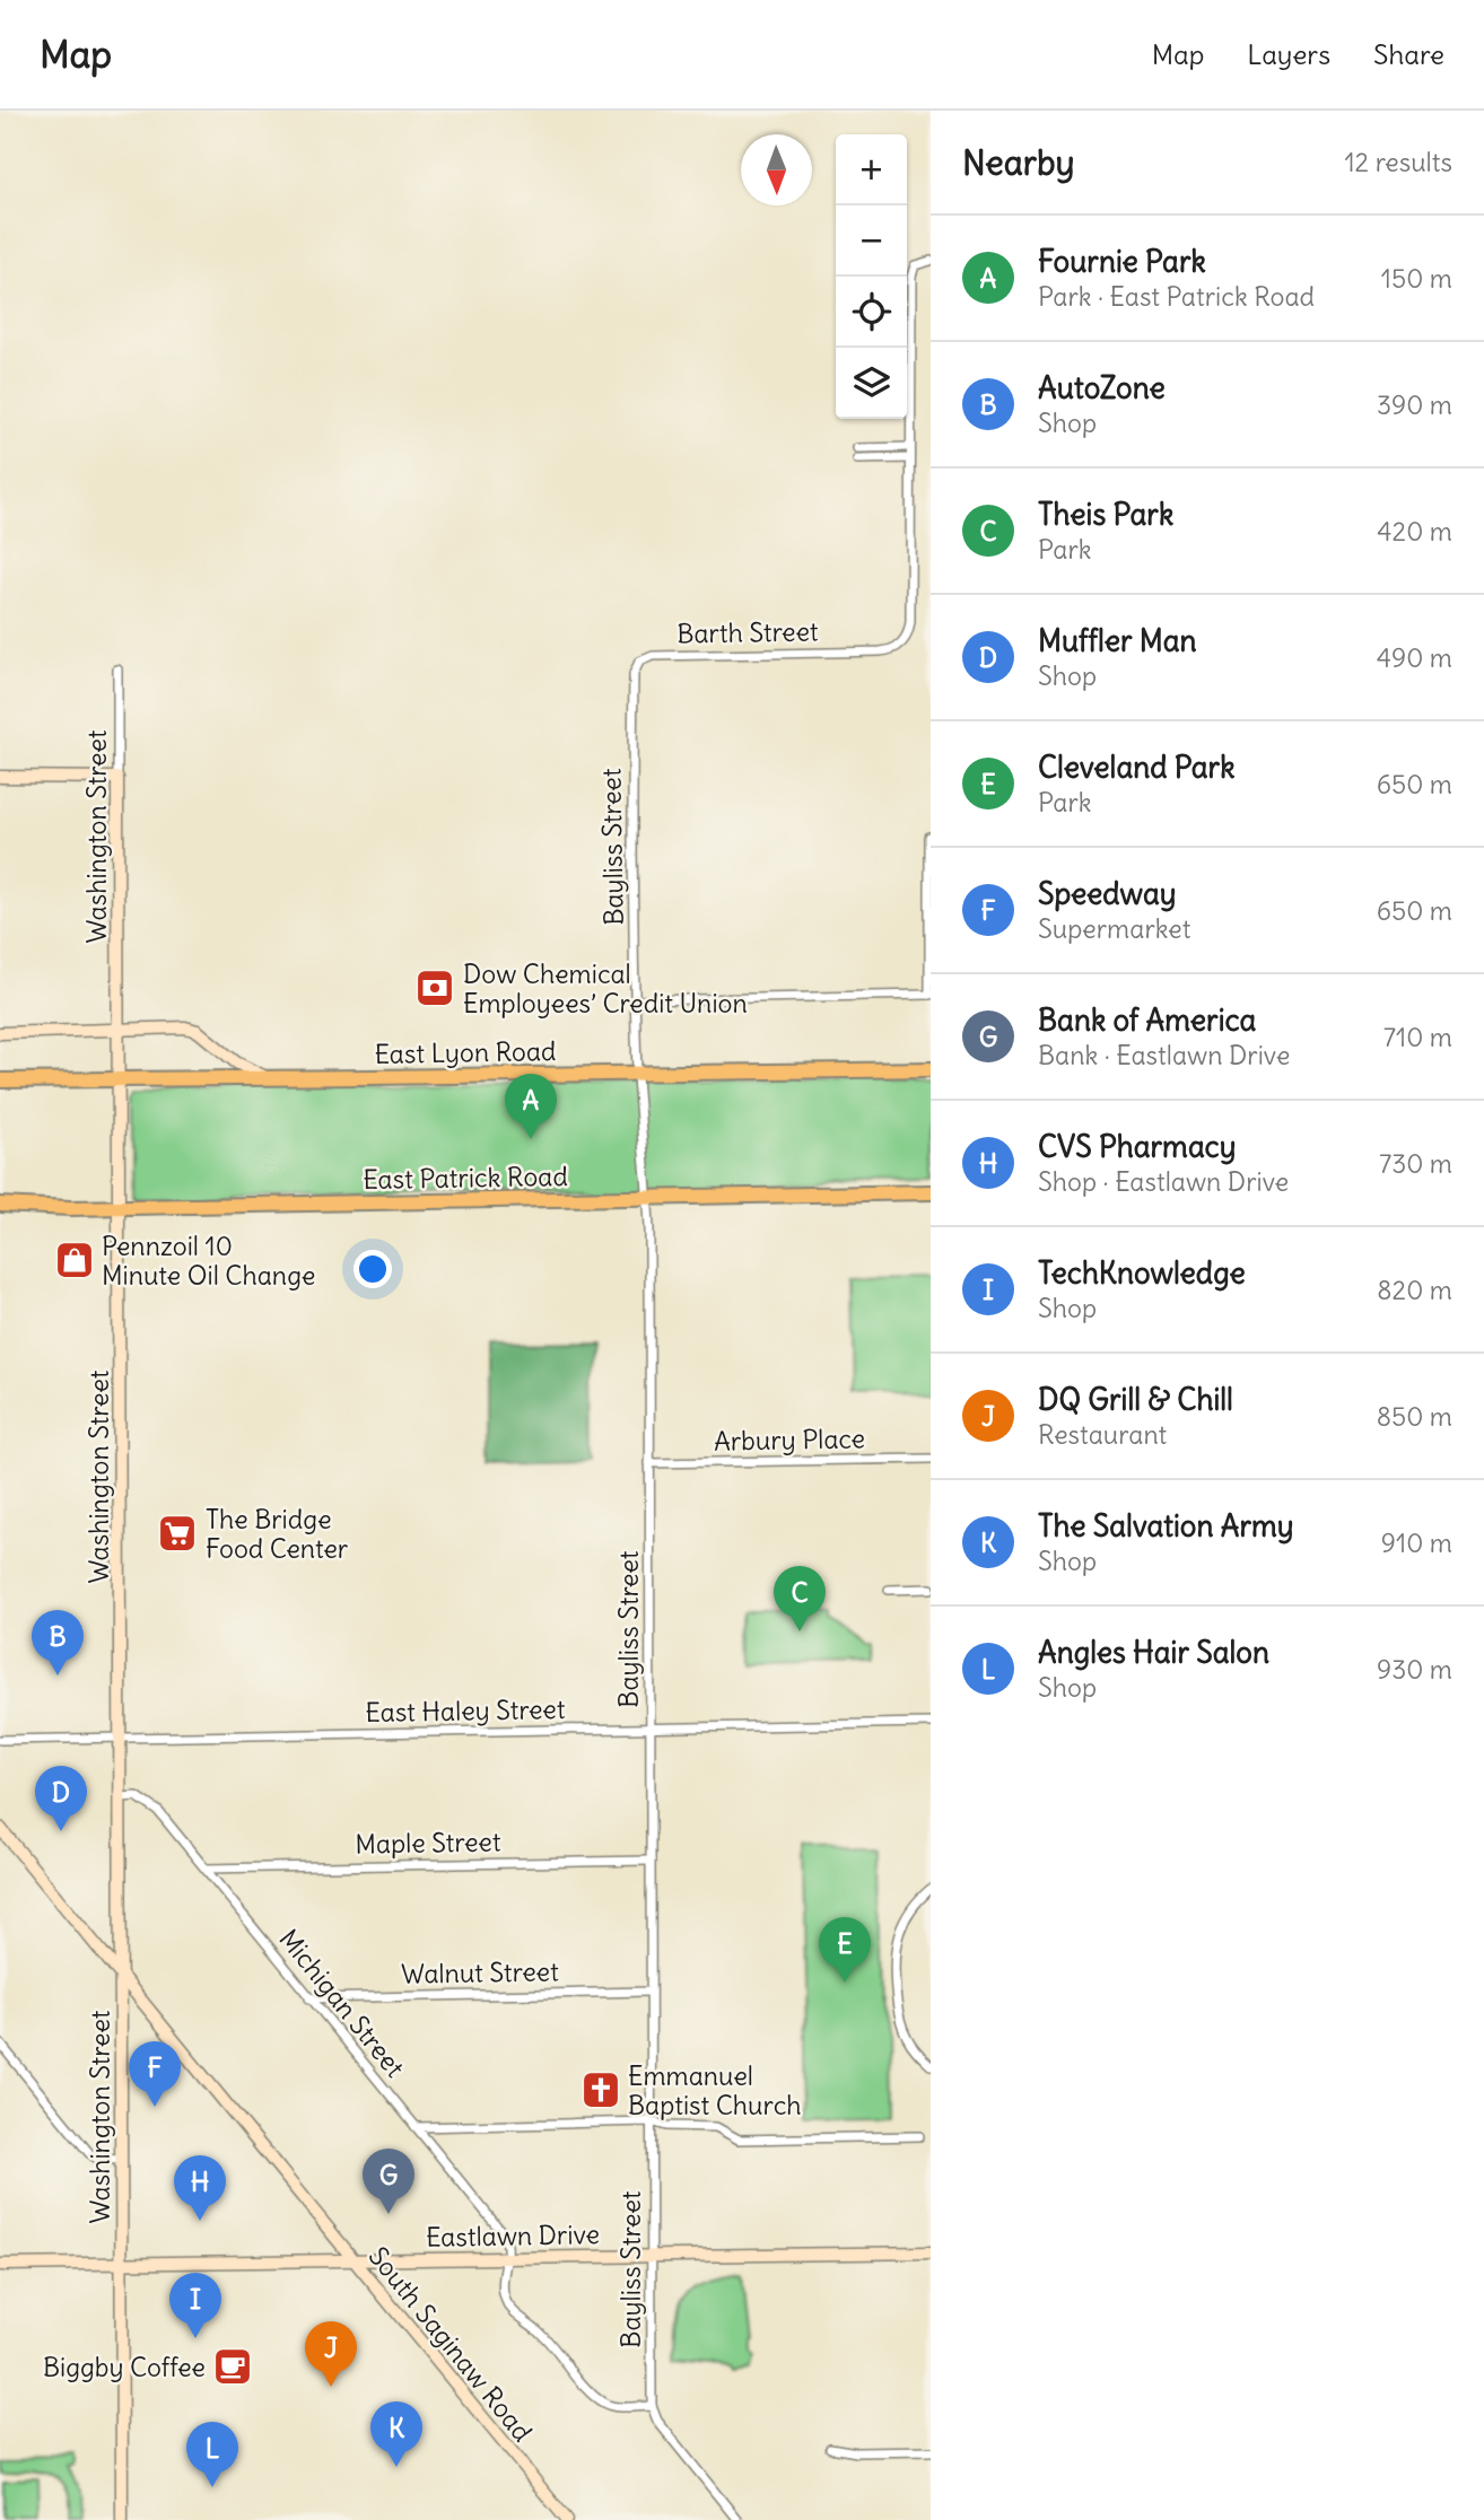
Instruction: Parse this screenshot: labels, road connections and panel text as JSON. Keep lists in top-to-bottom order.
{
  "streets": {
    "highway": ["East Lyon Road", "East Patrick Road"],
    "street": [
      "Barth Street",
      "Washington Street",
      "Bayliss Street",
      "Arbury Place",
      "East Haley Street",
      "Maple Street",
      "Walnut Street",
      "Michigan Street",
      "Eastlawn Drive",
      "South Saginaw Road"
    ]
  },
  "crossings": [
    ["Barth Street", "Bayliss Street"],
    ["Washington Street", "East Lyon Road"],
    ["Washington Street", "East Patrick Road"],
    ["Washington Street", "East Haley Street"],
    ["Washington Street", "Michigan Street"],
    ["Washington Street", "Eastlawn Drive"],
    ["Washington Street", "South Saginaw Road"],
    ["Bayliss Street", "East Lyon Road"],
    ["Bayliss Street", "East Patrick Road"],
    ["Bayliss Street", "Arbury Place"],
    ["Bayliss Street", "East Haley Street"],
    ["Bayliss Street", "Maple Street"],
    ["Bayliss Street", "Walnut Street"],
    ["Bayliss Street", "Eastlawn Drive"],
    ["Maple Street", "Michigan Street"],
    ["Walnut Street", "Michigan Street"],
    ["Michigan Street", "Eastlawn Drive"],
    ["Eastlawn Drive", "South Saginaw Road"]
  ],
  "places": {
    "bank": ["Dow Chemical Employees’ Credit Union"],
    "shop": ["Pennzoil 10 Minute Oil Change"],
    "supermarket": ["The Bridge Food Center"],
    "church": ["Emmanuel Baptist Church"],
    "cafe": ["Biggby Coffee"]
  },
  "north": "bottom",
  "page": {
    "header": "Map",
    "nav": ["Map", "Layers", "Share"],
    "heading": ["Nearby", "12 results"],
    "map_buttons": ["+", "−"],
    "list": [
      {
        "mark": "A",
        "name": "Fournie Park",
        "note": "Park · East Patrick Road",
        "value": "150 m"
      },
      {
        "mark": "B",
        "name": "AutoZone",
        "note": "Shop",
        "value": "390 m"
      },
      {
        "mark": "C",
        "name": "Theis Park",
        "note": "Park",
        "value": "420 m"
      },
      {
        "mark": "D",
        "name": "Muffler Man",
        "note": "Shop",
        "value": "490 m"
      },
      {
        "mark": "E",
        "name": "Cleveland Park",
        "note": "Park",
        "value": "650 m"
      },
      {
        "mark": "F",
        "name": "Speedway",
        "note": "Supermarket",
        "value": "650 m"
      },
      {
        "mark": "G",
        "name": "Bank of America",
        "note": "Bank · Eastlawn Drive",
        "value": "710 m"
      },
      {
        "mark": "H",
        "name": "CVS Pharmacy",
        "note": "Shop · Eastlawn Drive",
        "value": "730 m"
      },
      {
        "mark": "I",
        "name": "TechKnowledge",
        "note": "Shop",
        "value": "820 m"
      },
      {
        "mark": "J",
        "name": "DQ Grill & Chill",
        "note": "Restaurant",
        "value": "850 m"
      },
      {
        "mark": "K",
        "name": "The Salvation Army",
        "note": "Shop",
        "value": "910 m"
      },
      {
        "mark": "L",
        "name": "Angles Hair Salon",
        "note": "Shop",
        "value": "930 m"
      }
    ],
    "pins": [
      "A",
      "C",
      "B",
      "D",
      "E",
      "F",
      "G",
      "H",
      "I",
      "J",
      "K",
      "L"
    ]
  }
}
